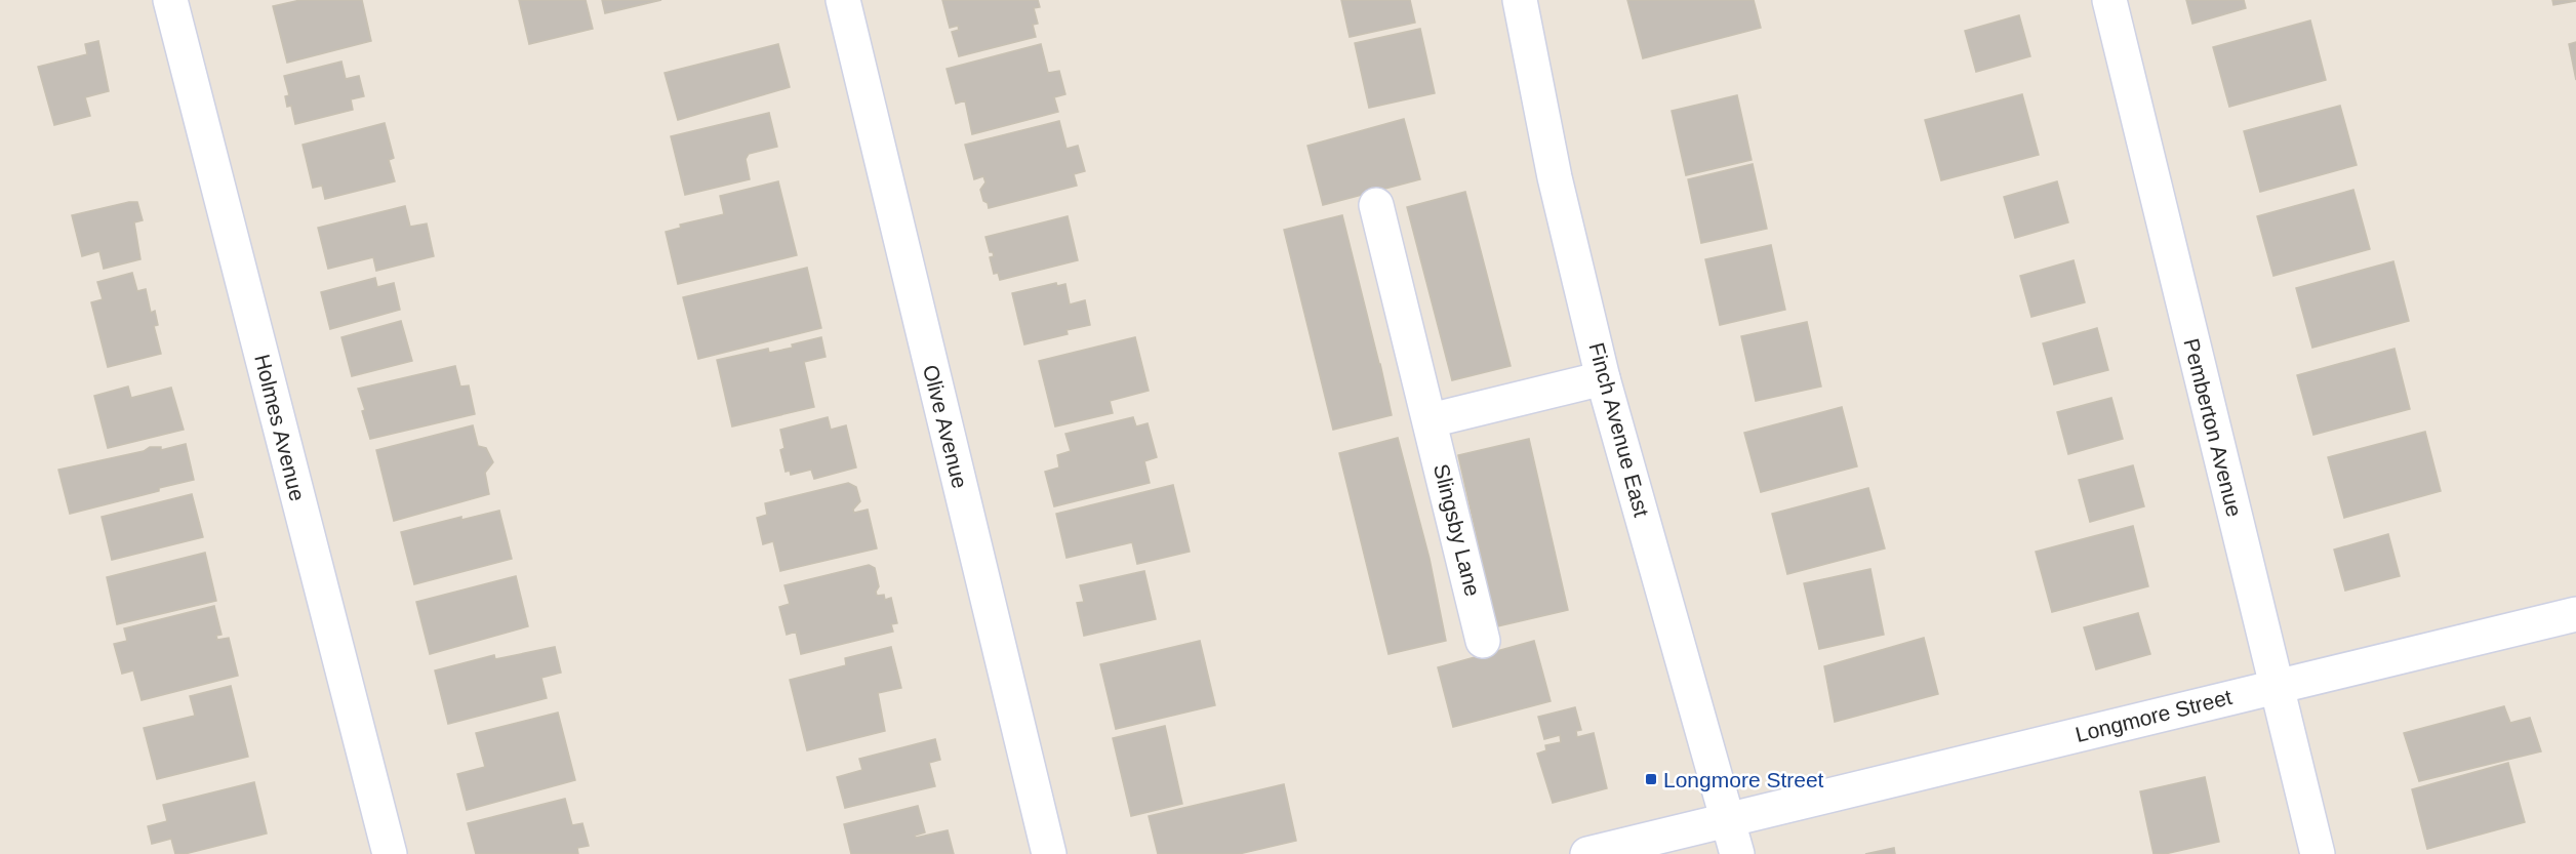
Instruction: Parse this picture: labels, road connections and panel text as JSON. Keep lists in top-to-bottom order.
{
  "streets": {
    "street": [
      "Olive Avenue",
      "Holmes Avenue",
      "Pemberton Avenue",
      "Finch Avenue East",
      "Slingsby Lane",
      "Longmore Street"
    ]
  },
  "crossings": [
    ["Pemberton Avenue", "Longmore Street"],
    ["Finch Avenue East", "Longmore Street"]
  ],
  "places": {
    "transit": ["Longmore Street"]
  }
}
